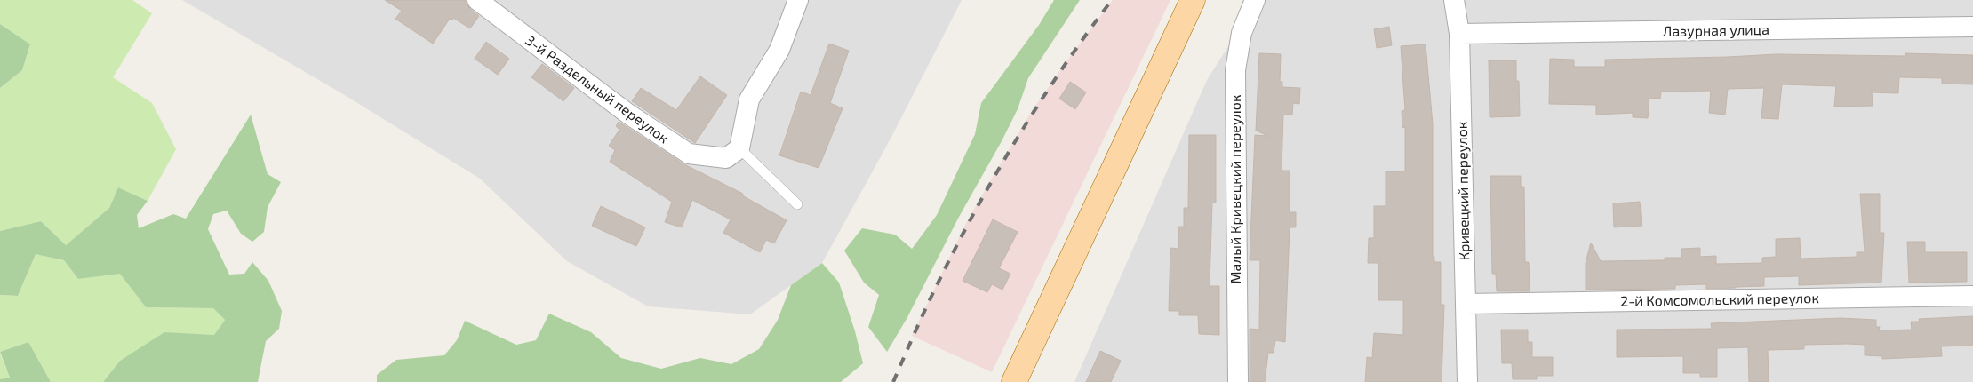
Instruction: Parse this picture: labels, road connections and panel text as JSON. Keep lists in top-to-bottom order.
{
  "streets": {
    "street": [
      "Лазурная улица",
      "3-й Раздельный переулок",
      "Малый Кривецкий переулок",
      "Кривецкий переулок",
      "2-й Комсомольский переулок"
    ]
  },
  "crossings": [
    ["Лазурная улица", "Кривецкий переулок"],
    ["Кривецкий переулок", "2-й Комсомольский переулок"]
  ]
}
